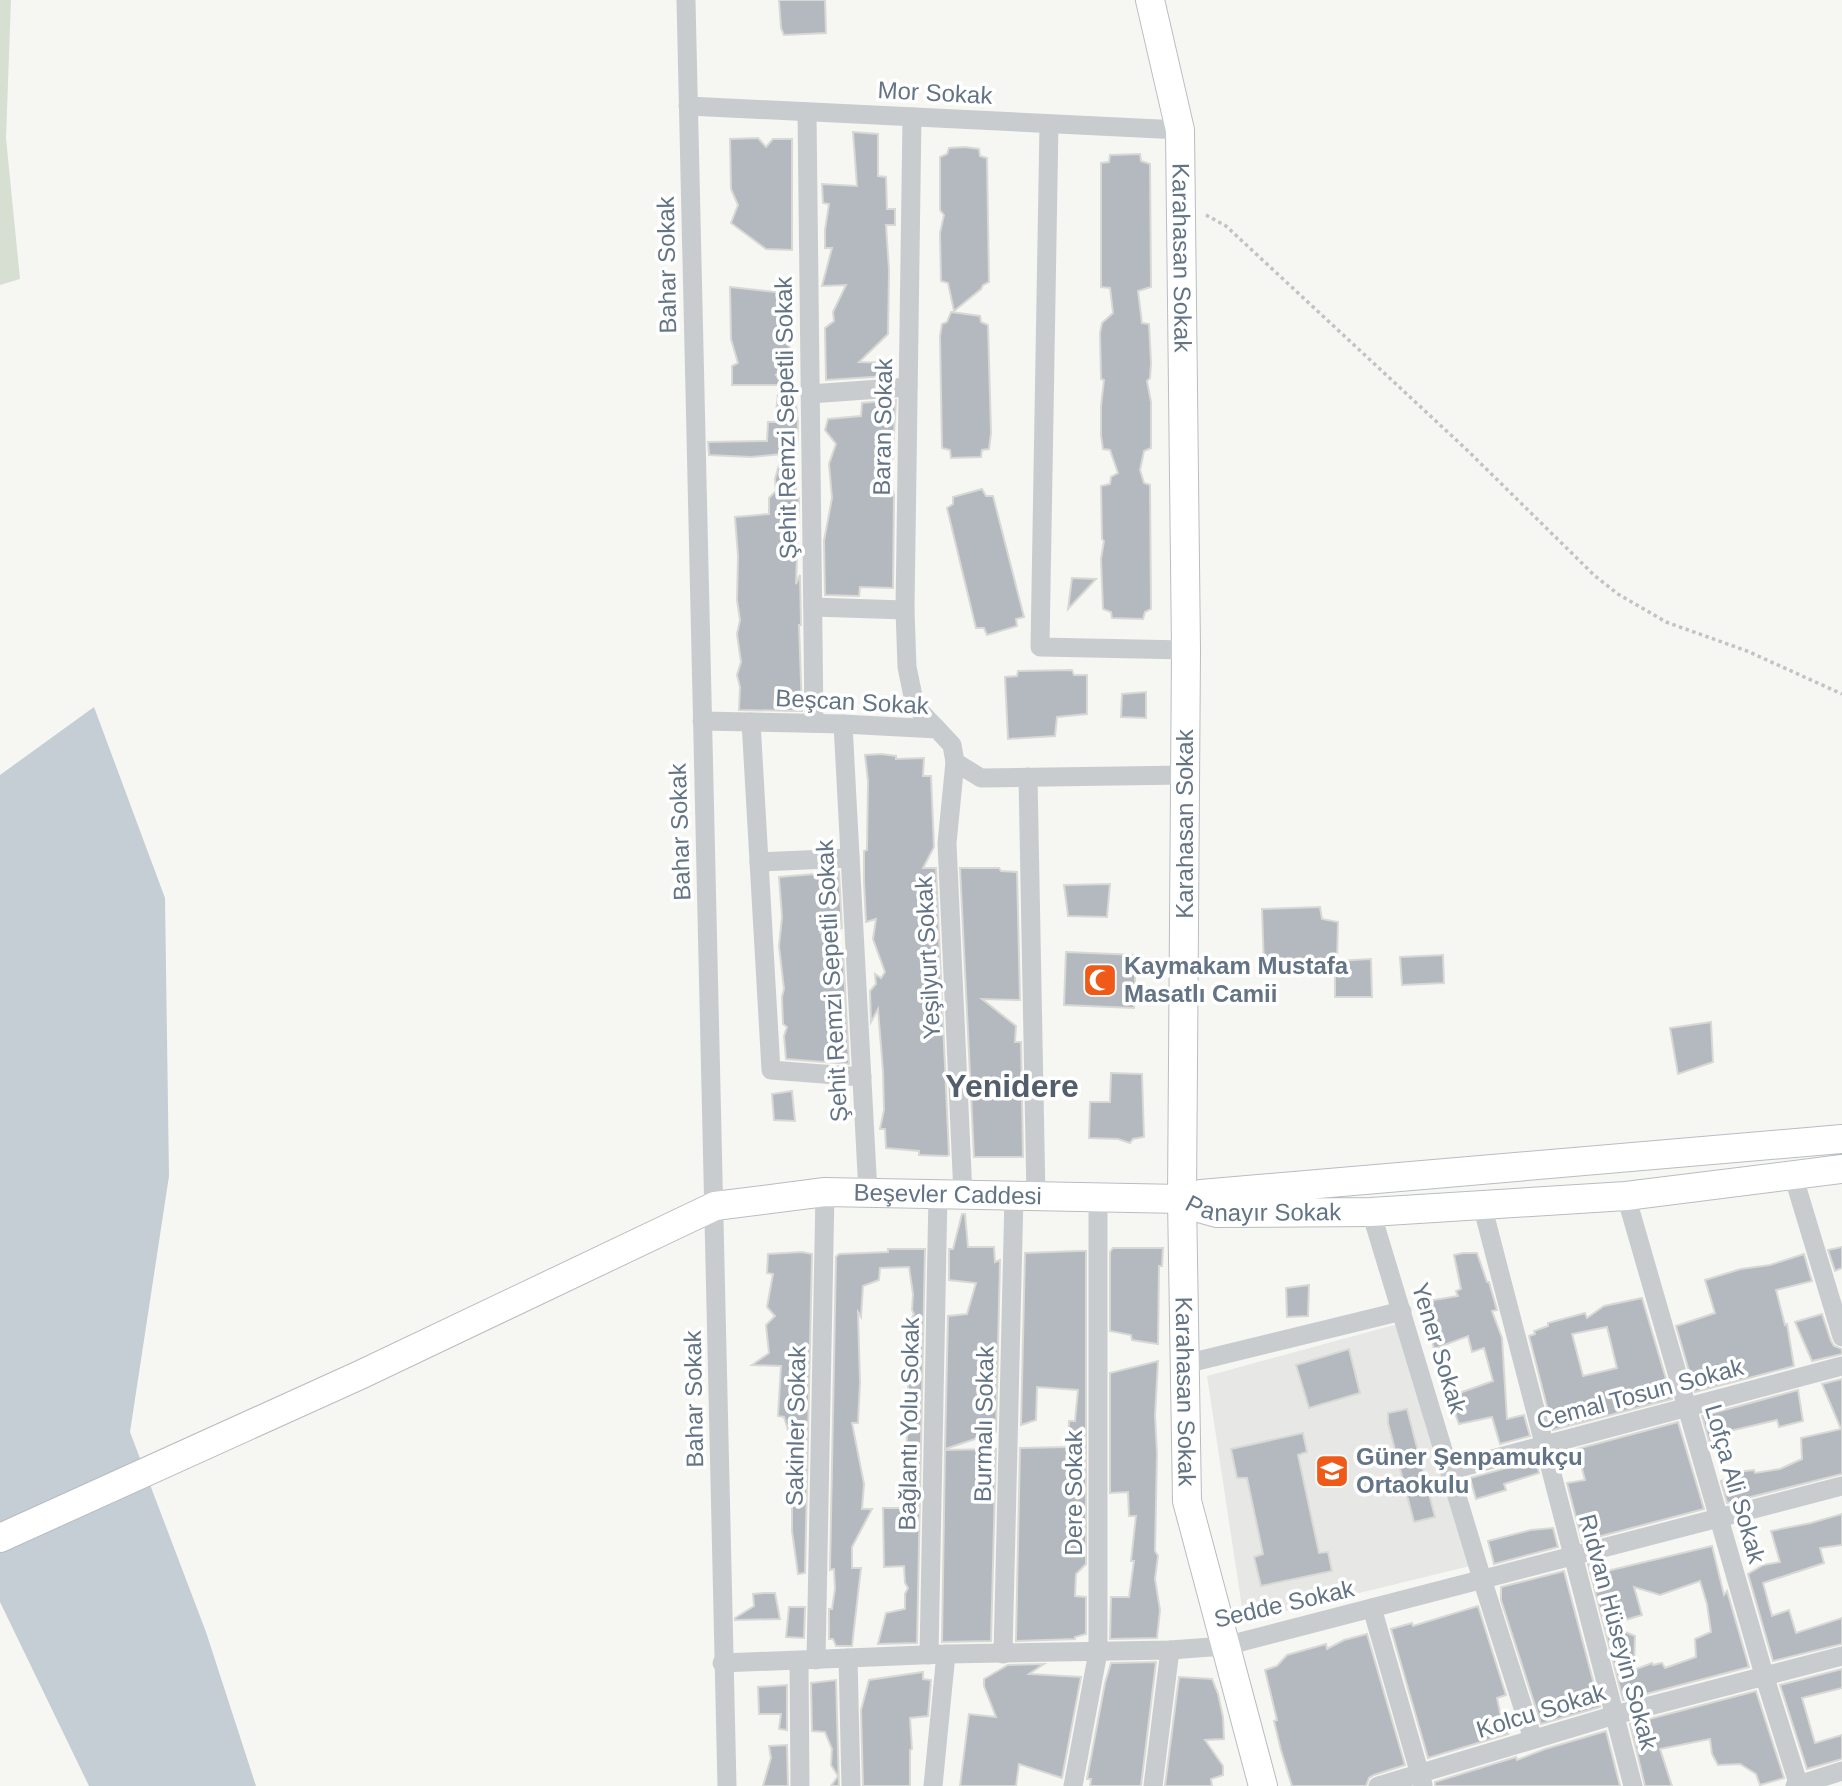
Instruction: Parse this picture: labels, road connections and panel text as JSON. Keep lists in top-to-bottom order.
{
  "streets": {
    "street": [
      "Mor Sokak",
      "Karahasan Sokak",
      "Bahar Sokak",
      "Şehit Remzi Sepetli Sokak",
      "Baran Sokak",
      "Beşcan Sokak",
      "Yeşilyurt Sokak",
      "Beşevler Caddesi",
      "Panayır Sokak",
      "Yener Sokak",
      "Cemal Tosun Sokak",
      "Bağlantı Yolu Sokak",
      "Burmalı Sokak",
      "Sakinler Sokak",
      "Lofça Ali Sokak",
      "Dere Sokak",
      "Sedde Sokak",
      "Rıdvan Hüseyin Sokak",
      "Kolcu Sokak"
    ]
  },
  "crossings": [
    ["Mor Sokak", "Karahasan Sokak"],
    ["Mor Sokak", "Bahar Sokak"],
    ["Mor Sokak", "Şehit Remzi Sepetli Sokak"],
    ["Mor Sokak", "Baran Sokak"],
    ["Karahasan Sokak", "Beşevler Caddesi"],
    ["Karahasan Sokak", "Panayır Sokak"],
    ["Karahasan Sokak", "Sedde Sokak"],
    ["Bahar Sokak", "Beşcan Sokak"],
    ["Bahar Sokak", "Beşevler Caddesi"],
    ["Bahar Sokak", "Sedde Sokak"],
    ["Şehit Remzi Sepetli Sokak", "Beşcan Sokak"],
    ["Şehit Remzi Sepetli Sokak", "Beşevler Caddesi"],
    ["Baran Sokak", "Beşcan Sokak"],
    ["Beşcan Sokak", "Yeşilyurt Sokak"],
    ["Yeşilyurt Sokak", "Beşevler Caddesi"],
    ["Yeşilyurt Sokak", "Bağlantı Yolu Sokak"],
    ["Beşevler Caddesi", "Panayır Sokak"],
    ["Beşevler Caddesi", "Bağlantı Yolu Sokak"],
    ["Beşevler Caddesi", "Burmalı Sokak"],
    ["Beşevler Caddesi", "Sakinler Sokak"],
    ["Beşevler Caddesi", "Dere Sokak"],
    ["Panayır Sokak", "Yener Sokak"],
    ["Panayır Sokak", "Lofça Ali Sokak"],
    ["Panayır Sokak", "Rıdvan Hüseyin Sokak"],
    ["Yener Sokak", "Cemal Tosun Sokak"],
    ["Yener Sokak", "Sedde Sokak"],
    ["Yener Sokak", "Kolcu Sokak"],
    ["Cemal Tosun Sokak", "Lofça Ali Sokak"],
    ["Cemal Tosun Sokak", "Rıdvan Hüseyin Sokak"],
    ["Bağlantı Yolu Sokak", "Sedde Sokak"],
    ["Burmalı Sokak", "Sedde Sokak"],
    ["Sakinler Sokak", "Sedde Sokak"],
    ["Lofça Ali Sokak", "Sedde Sokak"],
    ["Lofça Ali Sokak", "Kolcu Sokak"],
    ["Dere Sokak", "Sedde Sokak"],
    ["Sedde Sokak", "Rıdvan Hüseyin Sokak"],
    ["Rıdvan Hüseyin Sokak", "Kolcu Sokak"]
  ],
  "districts": ["Yenidere"],
  "places": {
    "mosque": ["Kaymakam Mustafa Masatlı Camii"],
    "school or university": ["Güner Şenpamukçu Ortaokulu"]
  }
}
